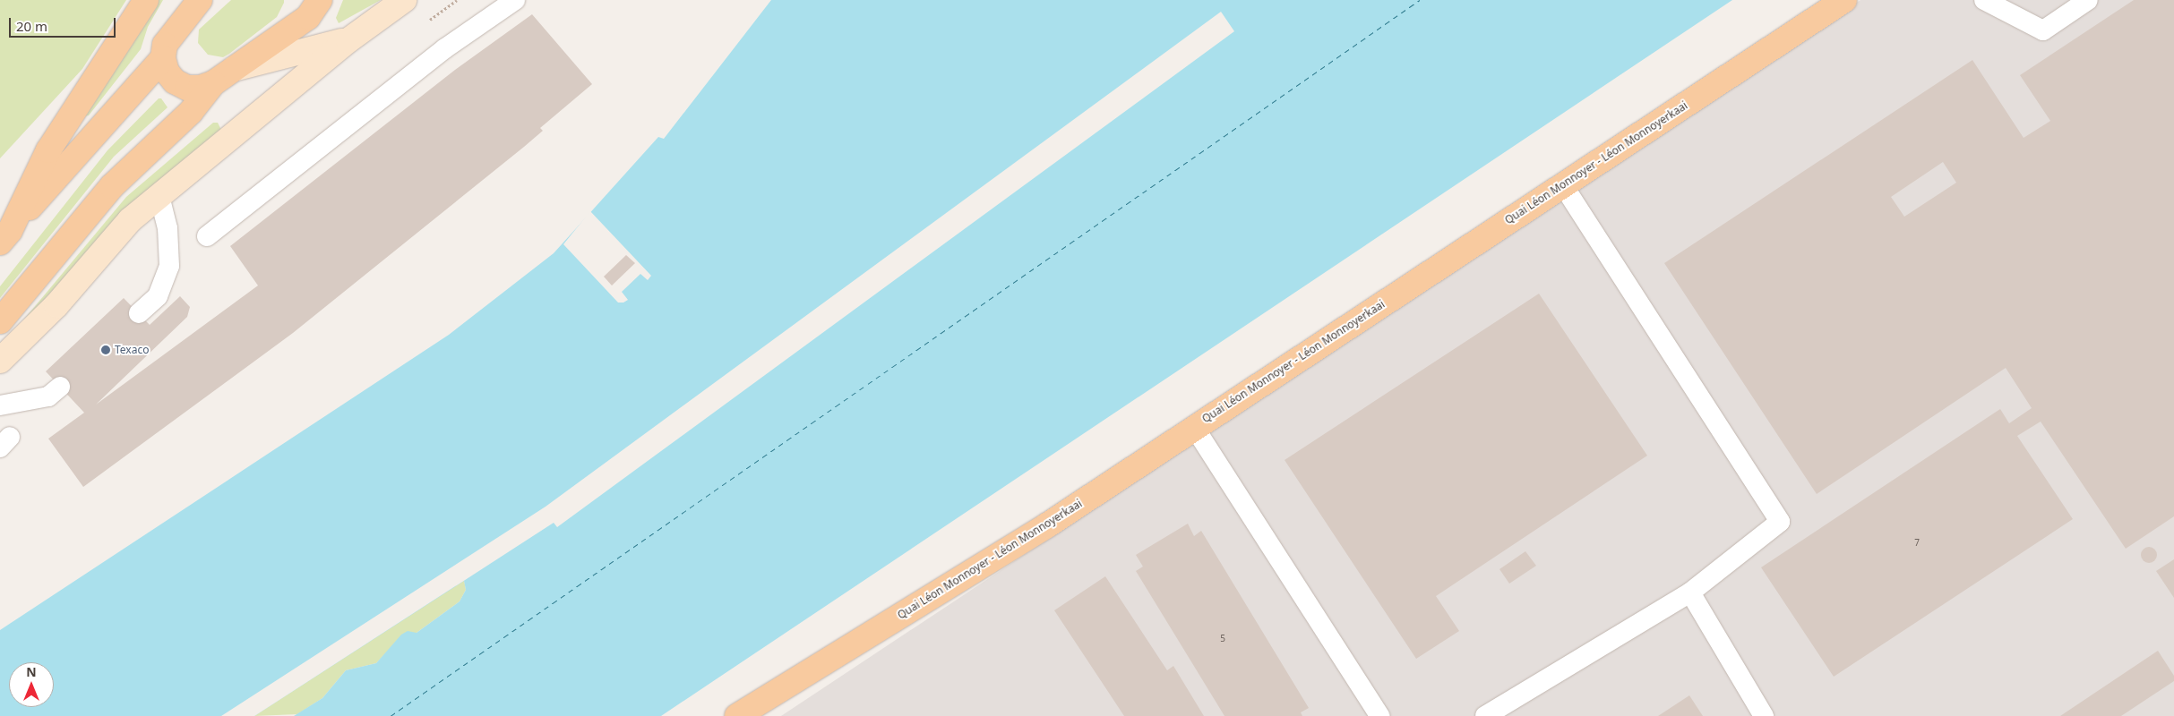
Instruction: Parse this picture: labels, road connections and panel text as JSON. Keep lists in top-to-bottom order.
{
  "streets": {
    "main road": ["Quai Léon Monnoyer - Léon Monnoyerkaai"]
  },
  "places": ["Texaco"],
  "house_numbers": ["7", "5"],
  "scale_bar": "20 m",
  "north": "top"
}
